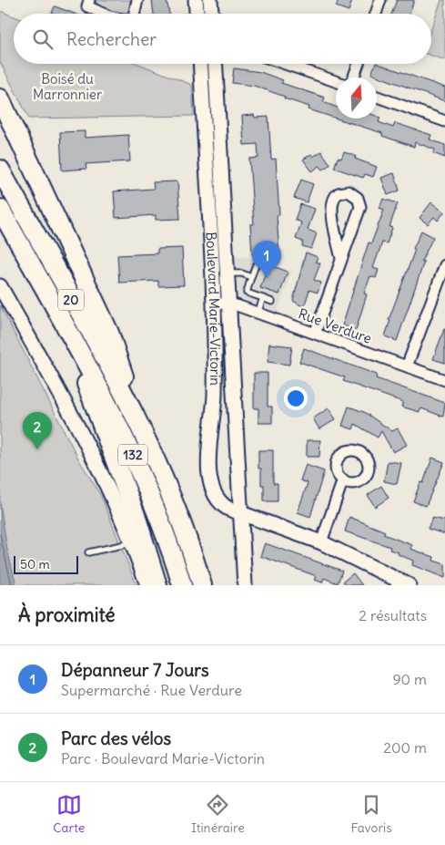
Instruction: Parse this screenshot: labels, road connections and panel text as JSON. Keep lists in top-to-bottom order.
{
  "streets": {
    "highway": ["20", "132"],
    "street": ["Boulevard Marie-Victorin", "Rue Verdure"]
  },
  "crossings": [
    ["20", "132"],
    ["Boulevard Marie-Victorin", "Rue Verdure"]
  ],
  "parks": ["Boisé du Marronnier"],
  "scale_bar": "50 m",
  "north": "top",
  "page": {
    "search": "Rechercher",
    "pins": ["1", "2"],
    "scale": "50 m",
    "heading": ["À proximité", "2 résultats"],
    "list": [
      {
        "mark": "1",
        "name": "Dépanneur 7 Jours",
        "note": "Supermarché · Rue Verdure",
        "value": "90 m"
      },
      {
        "mark": "2",
        "name": "Parc des vélos",
        "note": "Parc · Boulevard Marie-Victorin",
        "value": "200 m"
      }
    ],
    "nav": ["Carte", "Itinéraire", "Favoris"]
  }
}
